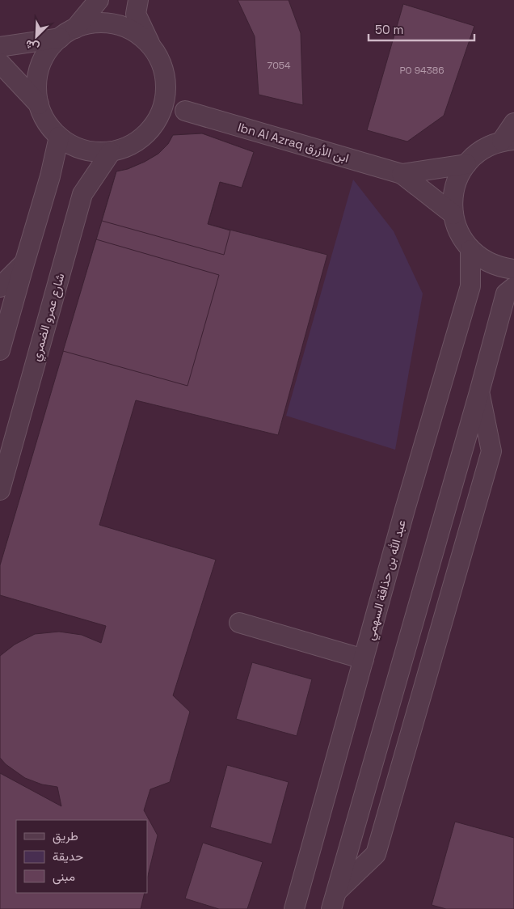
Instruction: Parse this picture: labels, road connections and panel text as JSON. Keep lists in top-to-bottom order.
{
  "streets": {
    "street": ["Ibn Al Azraq ابن الأزرق", "شارع عمرو الضمري", "عبد الله بن حذافة السهمي"]
  },
  "house_numbers": ["7054", "PO 94386"],
  "legend": ["طريق", "حديقة", "مبنى"],
  "scale_bar": "50 m",
  "north": "bottom left"
}
